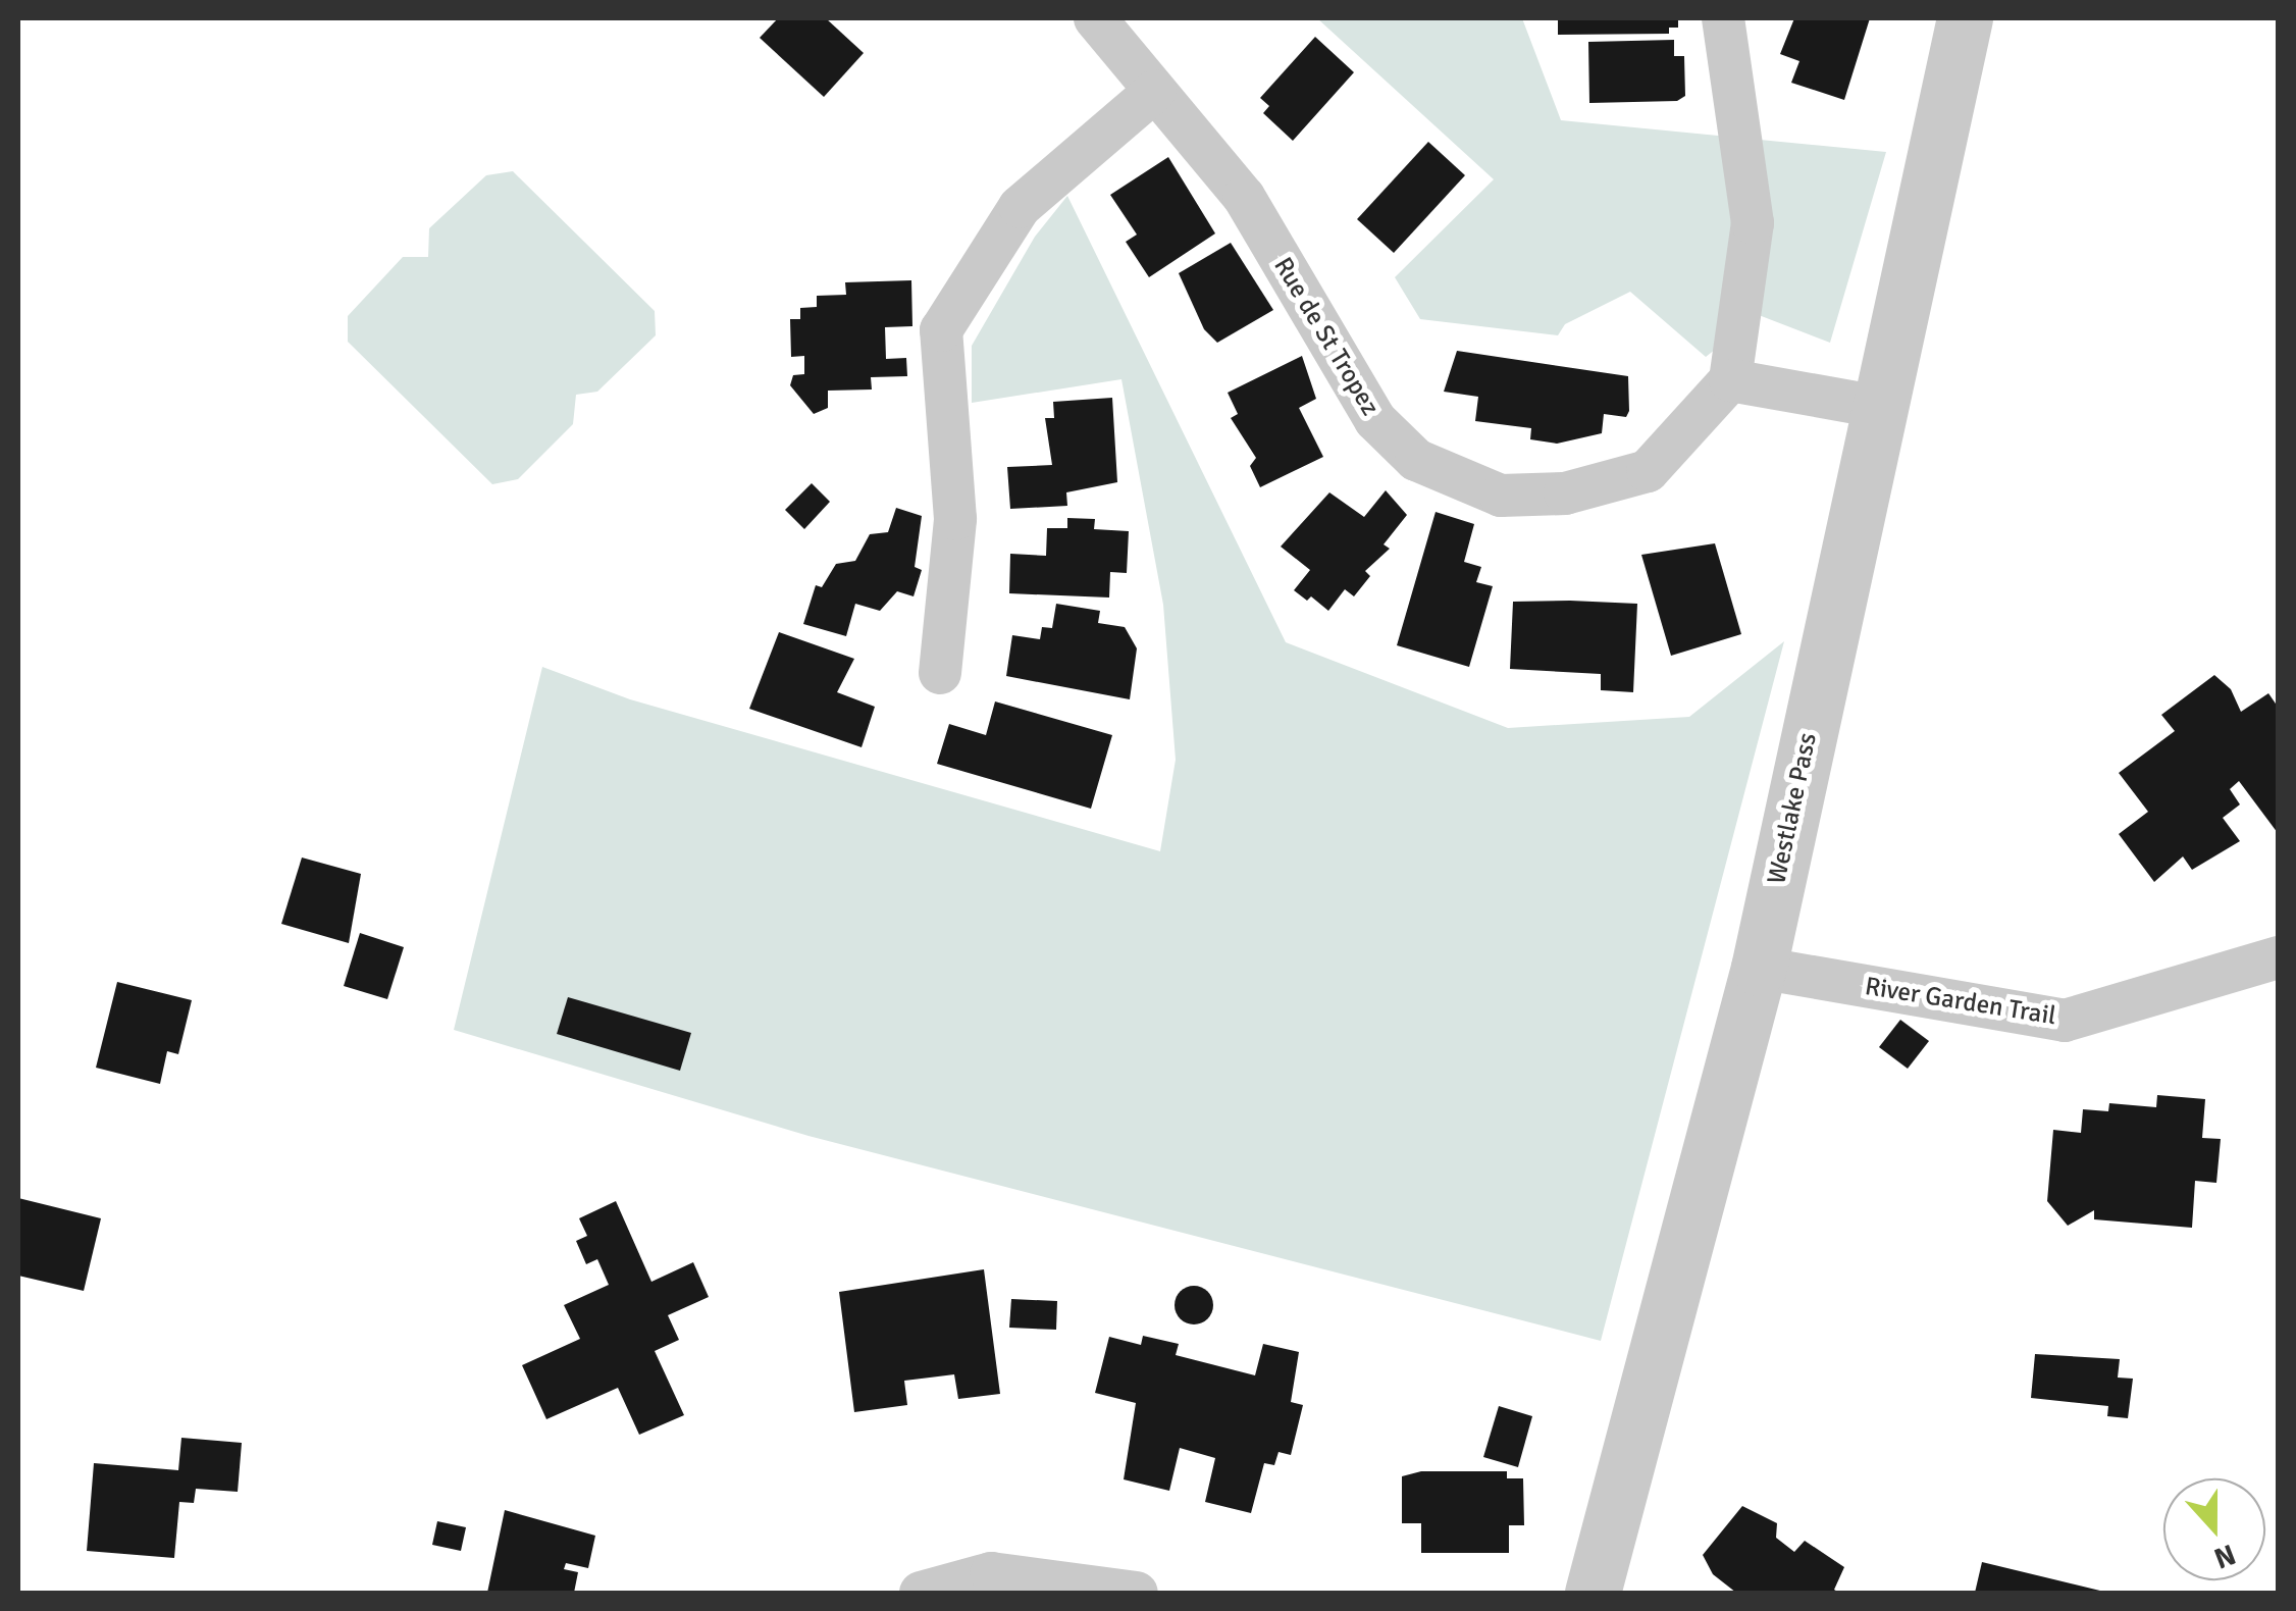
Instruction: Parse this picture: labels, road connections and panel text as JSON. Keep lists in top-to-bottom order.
{
  "streets": {
    "street": ["Rue de St Tropez", "Westlake Pass", "River Garden Trail"]
  },
  "crossings": [
    ["Westlake Pass", "River Garden Trail"]
  ],
  "north": "bottom"
}
